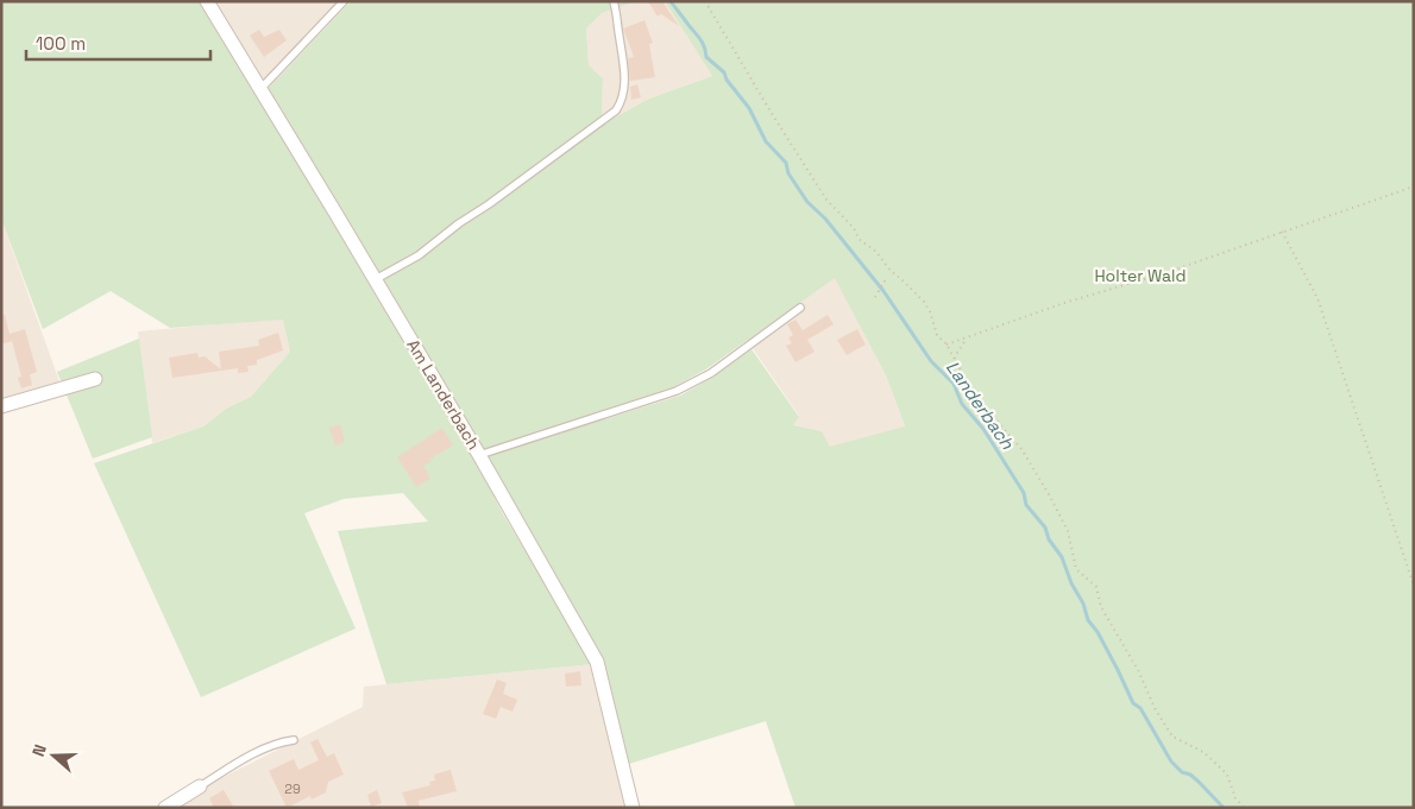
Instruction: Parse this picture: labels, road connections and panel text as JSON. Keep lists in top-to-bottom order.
{
  "streets": {
    "street": ["Am Landerbach"]
  },
  "water": ["Landerbach"],
  "parks": ["Holter Wald"],
  "house_numbers": ["29"],
  "scale_bar": "100 m",
  "north": "left"
}
